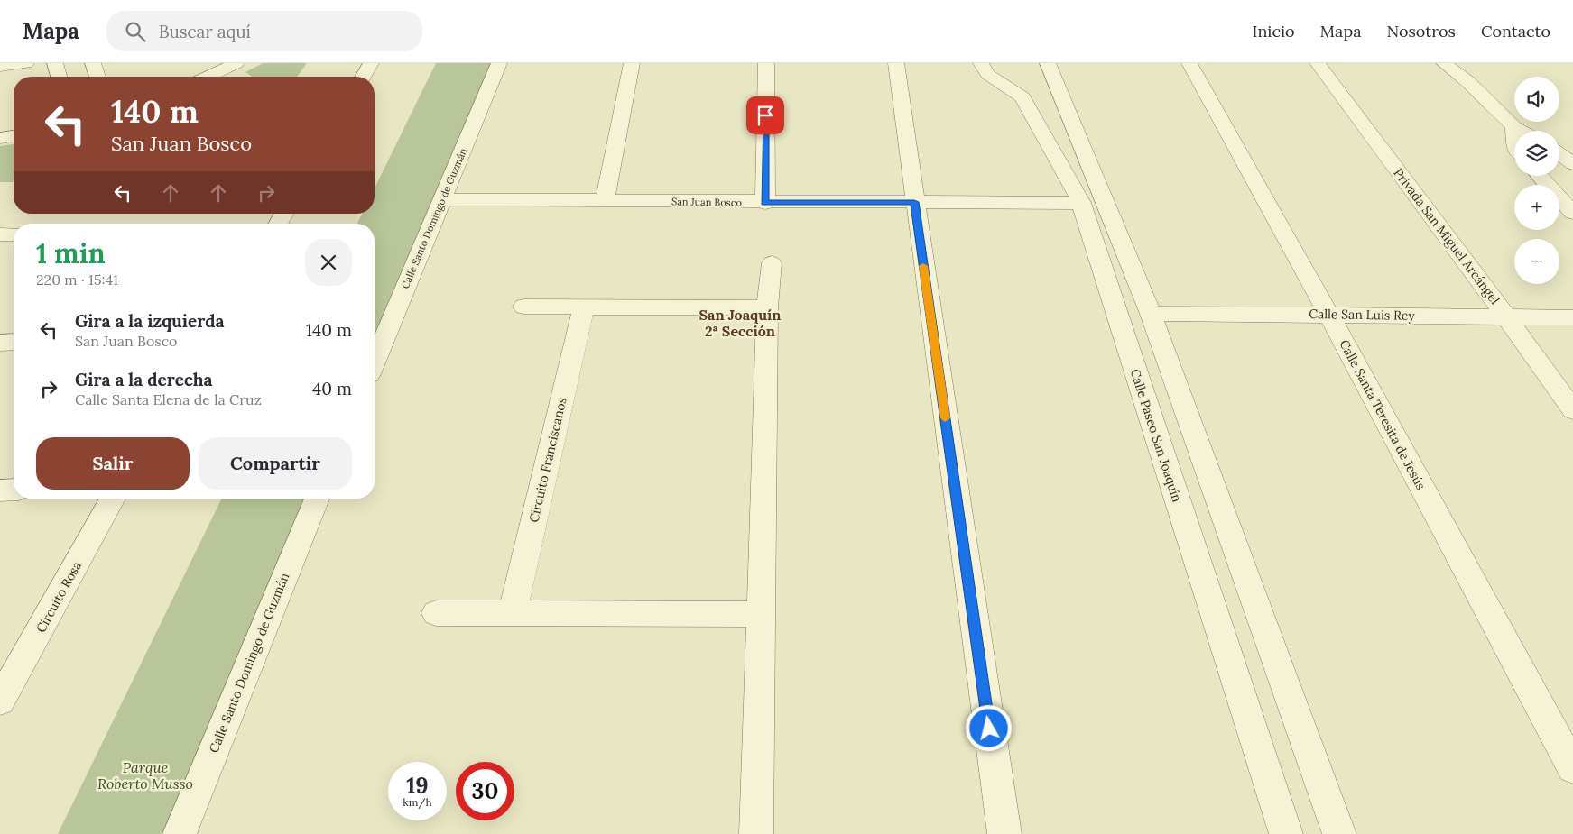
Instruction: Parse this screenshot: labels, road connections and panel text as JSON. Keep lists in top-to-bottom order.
{
  "streets": {
    "street": [
      "San Juan Bosco",
      "Calle Santo Domingo de Guzmán",
      "Privada San Miguel Arcángel",
      "Calle San Luis Rey",
      "Calle Santa Teresita de Jesús",
      "Calle Paseo San Joaquín",
      "Circuito Franciscanos",
      "Circuito Rosa"
    ]
  },
  "crossings": [
    ["San Juan Bosco", "Calle Santo Domingo de Guzmán"],
    ["San Juan Bosco", "Calle Paseo San Joaquín"],
    ["Privada San Miguel Arcángel", "Calle San Luis Rey"],
    ["Calle San Luis Rey", "Calle Santa Teresita de Jesús"]
  ],
  "districts": ["San Joaquín 2ª Sección"],
  "parks": ["Parque Roberto Musso"],
  "page": {
    "header": "Mapa",
    "search": "Buscar aquí",
    "nav": [
      "Inicio",
      "Mapa",
      "Nosotros",
      "Contacto"
    ],
    "map_buttons": ["+", "−"],
    "turn": ["140 m", "San Juan Bosco"],
    "heading": ["1 min", "220 m · 15:41"],
    "list": [
      {
        "name": "Gira a la izquierda",
        "note": "San Juan Bosco",
        "value": "140 m"
      },
      {
        "name": "Gira a la derecha",
        "note": "Calle Santa Elena de la Cruz",
        "value": "40 m"
      }
    ],
    "buttons": ["Salir", "Compartir"],
    "speed": "19 km/h",
    "limit": "30"
  }
}
